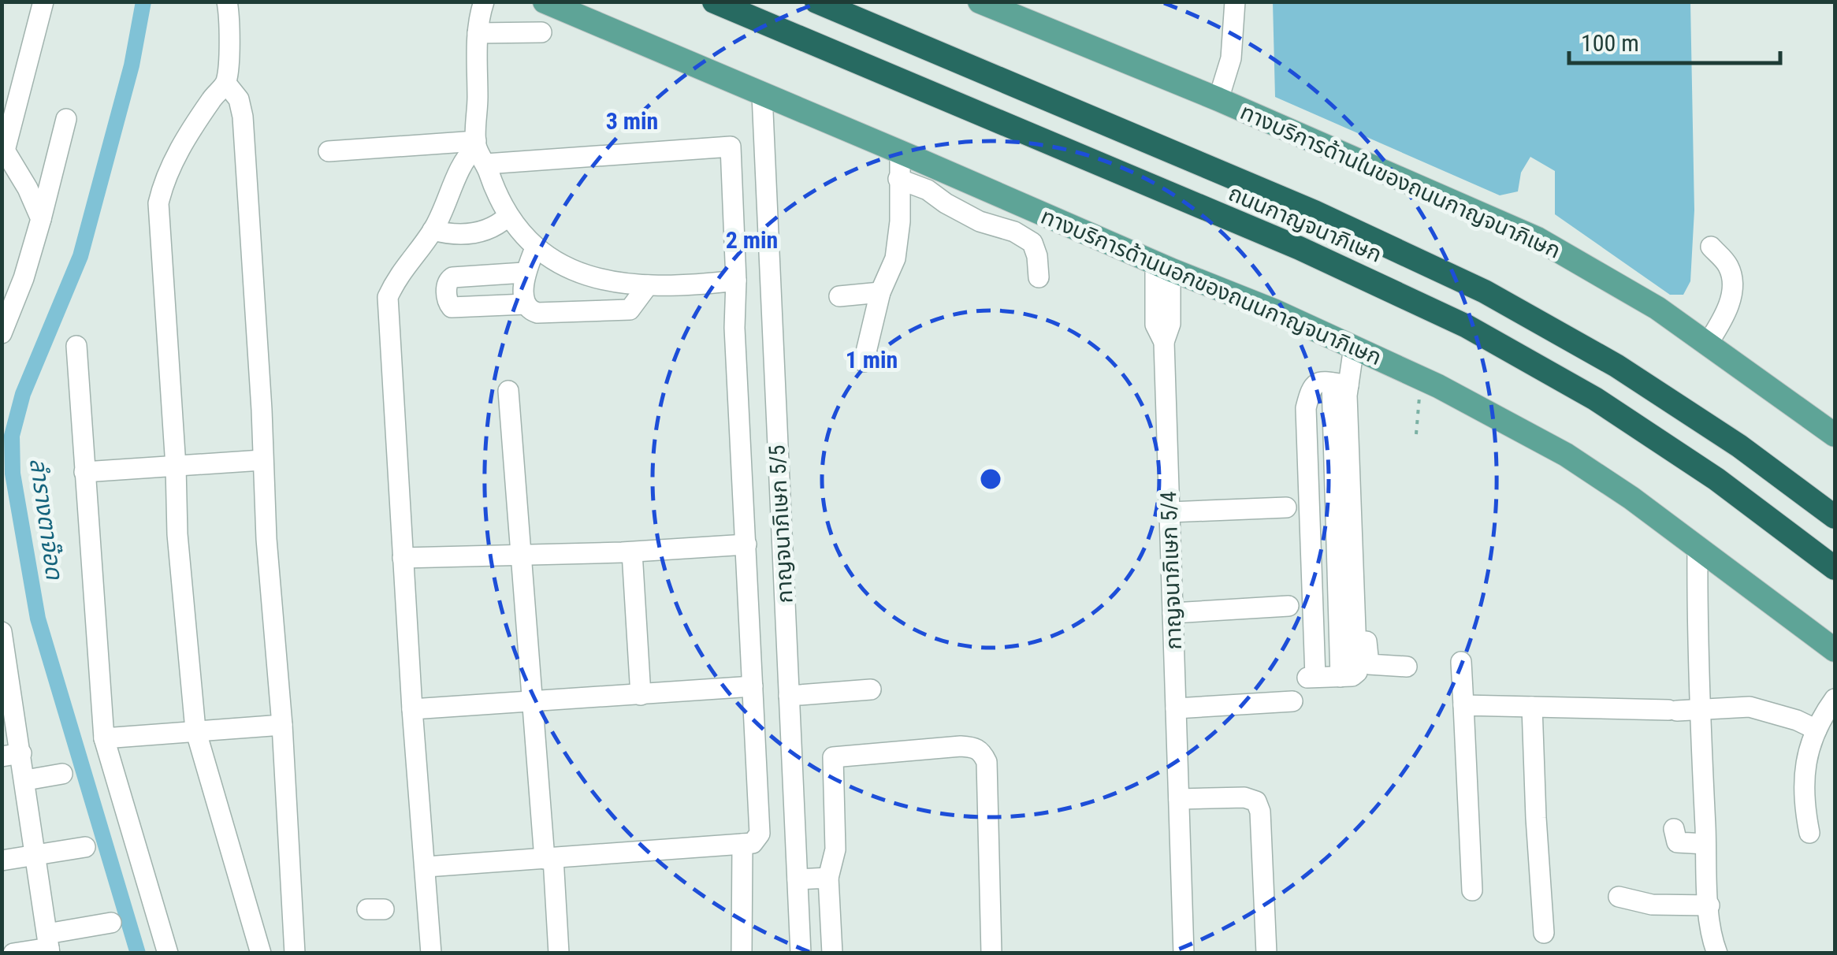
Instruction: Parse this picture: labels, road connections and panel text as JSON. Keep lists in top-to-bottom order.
{
  "streets": {
    "highway": ["ถนนกาญจนาภิเษก"],
    "main road": ["ทางบริการด้านในของถนนกาญจนาภิเษก", "ทางบริการด้านนอกของถนนกาญจนาภิเษก"],
    "street": ["กาญจนาภิเษก 5/5", "กาญจนาภิเษก 5/4"]
  },
  "crossings": [
    ["ทางบริการด้านนอกของถนนกาญจนาภิเษก", "กาญจนาภิเษก 5/5"],
    ["ทางบริการด้านนอกของถนนกาญจนาภิเษก", "กาญจนาภิเษก 5/4"]
  ],
  "water": ["ลำรางตาจ๊อด"],
  "scale_bar": "100 m",
  "rings": ["3 min", "2 min", "1 min"]
}
